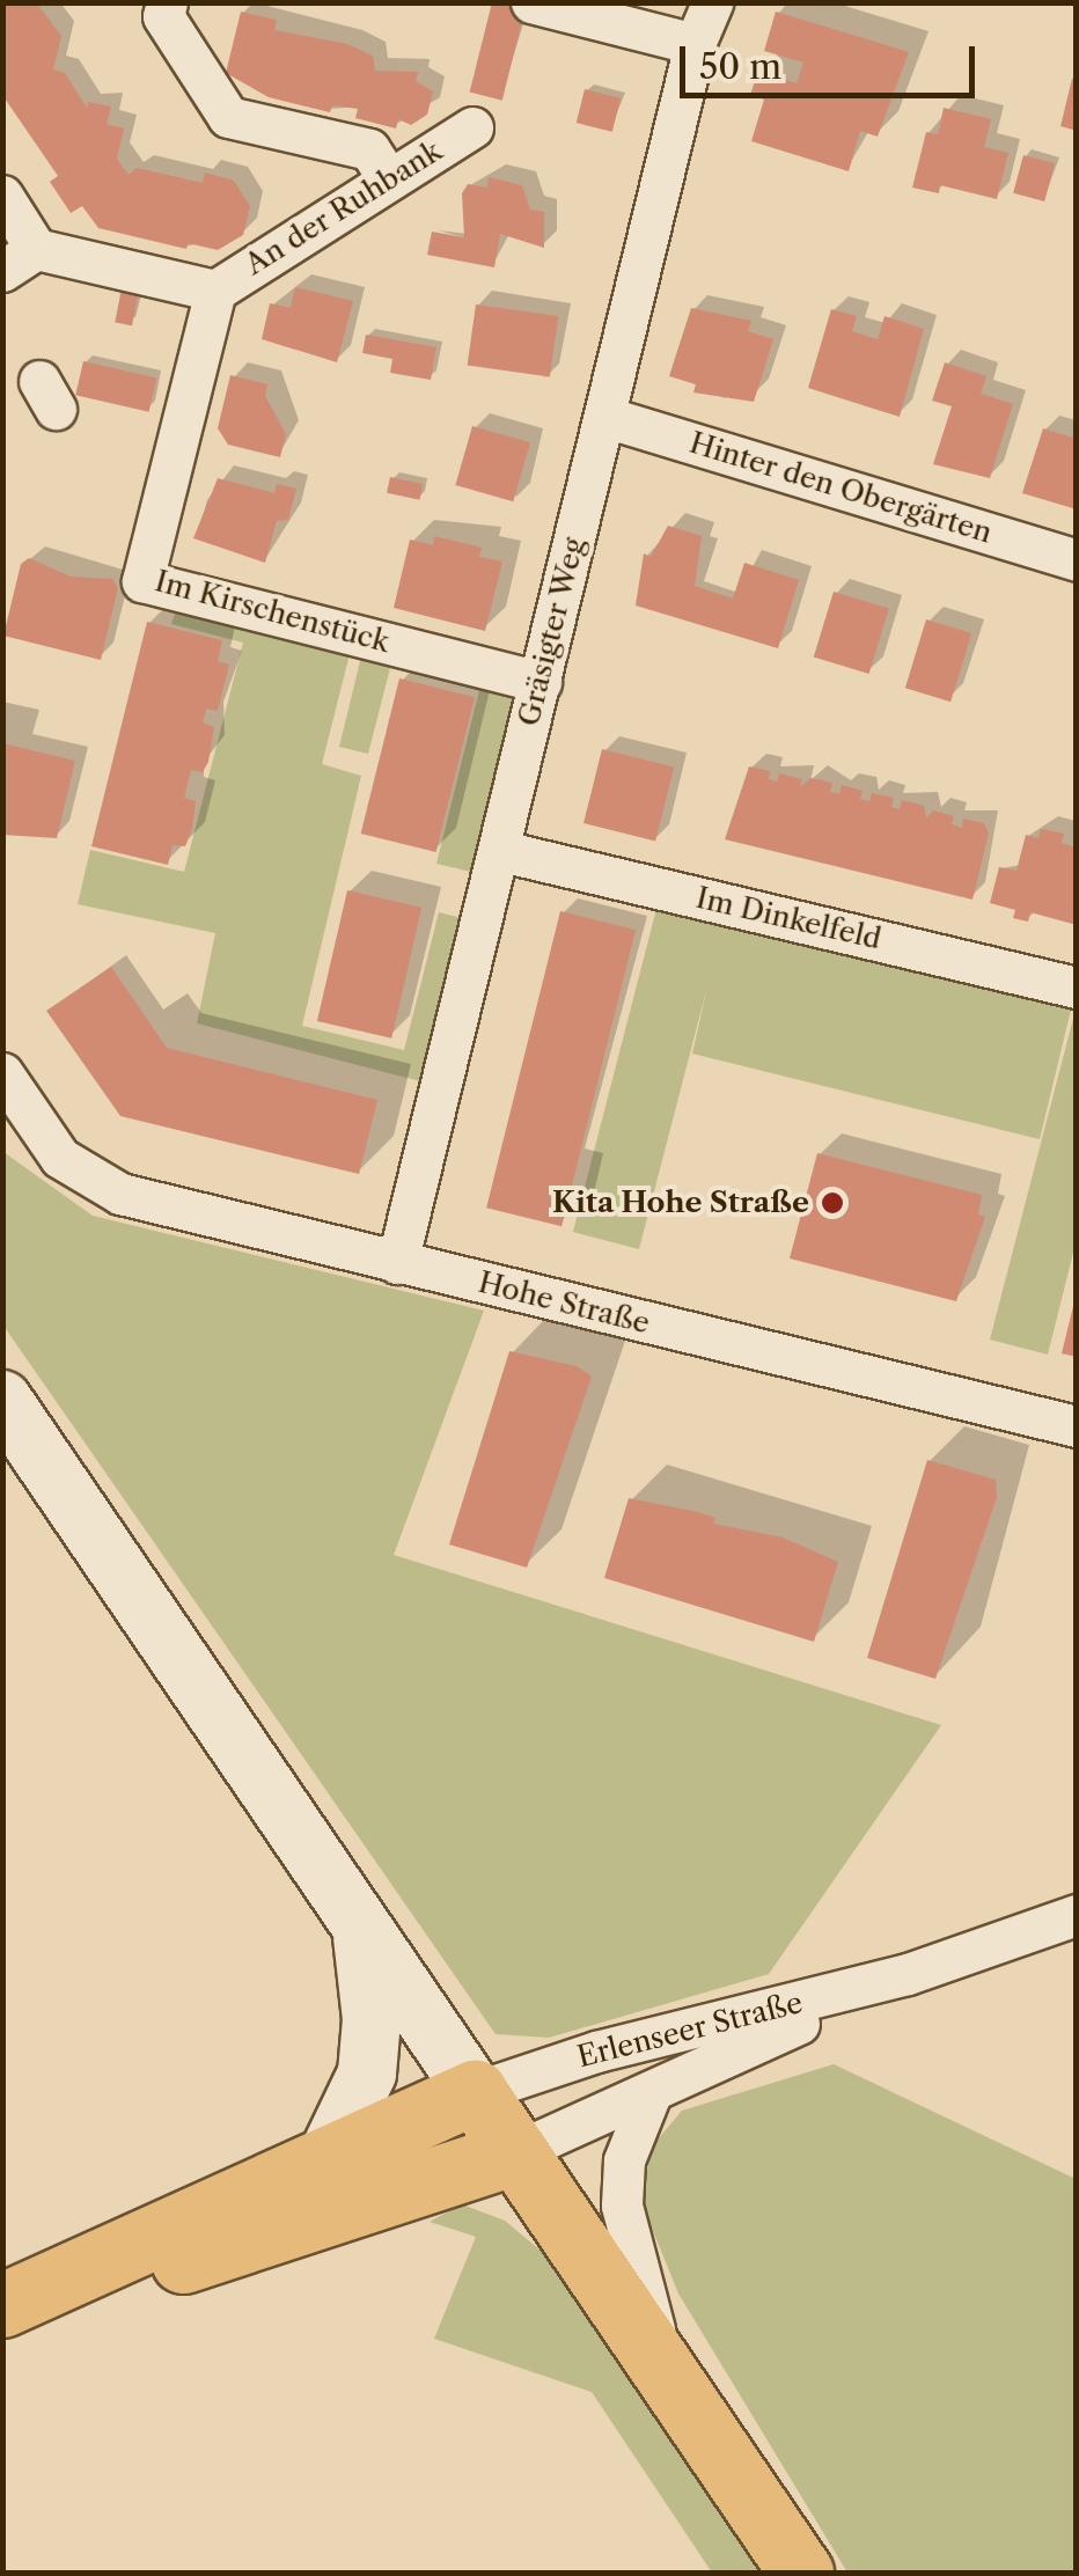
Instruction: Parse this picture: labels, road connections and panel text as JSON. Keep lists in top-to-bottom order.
{
  "streets": {
    "street": [
      "An der Ruhbank",
      "Hinter den Obergärten",
      "Im Kirschenstück",
      "Gräsigter Weg",
      "Im Dinkelfeld",
      "Hohe Straße",
      "Erlenseer Straße"
    ]
  },
  "crossings": [
    ["An der Ruhbank", "Im Kirschenstück"],
    ["Hinter den Obergärten", "Gräsigter Weg"],
    ["Im Kirschenstück", "Gräsigter Weg"],
    ["Gräsigter Weg", "Im Dinkelfeld"],
    ["Gräsigter Weg", "Hohe Straße"]
  ],
  "places": ["Kita Hohe Straße"],
  "scale_bar": "50 m"
}
